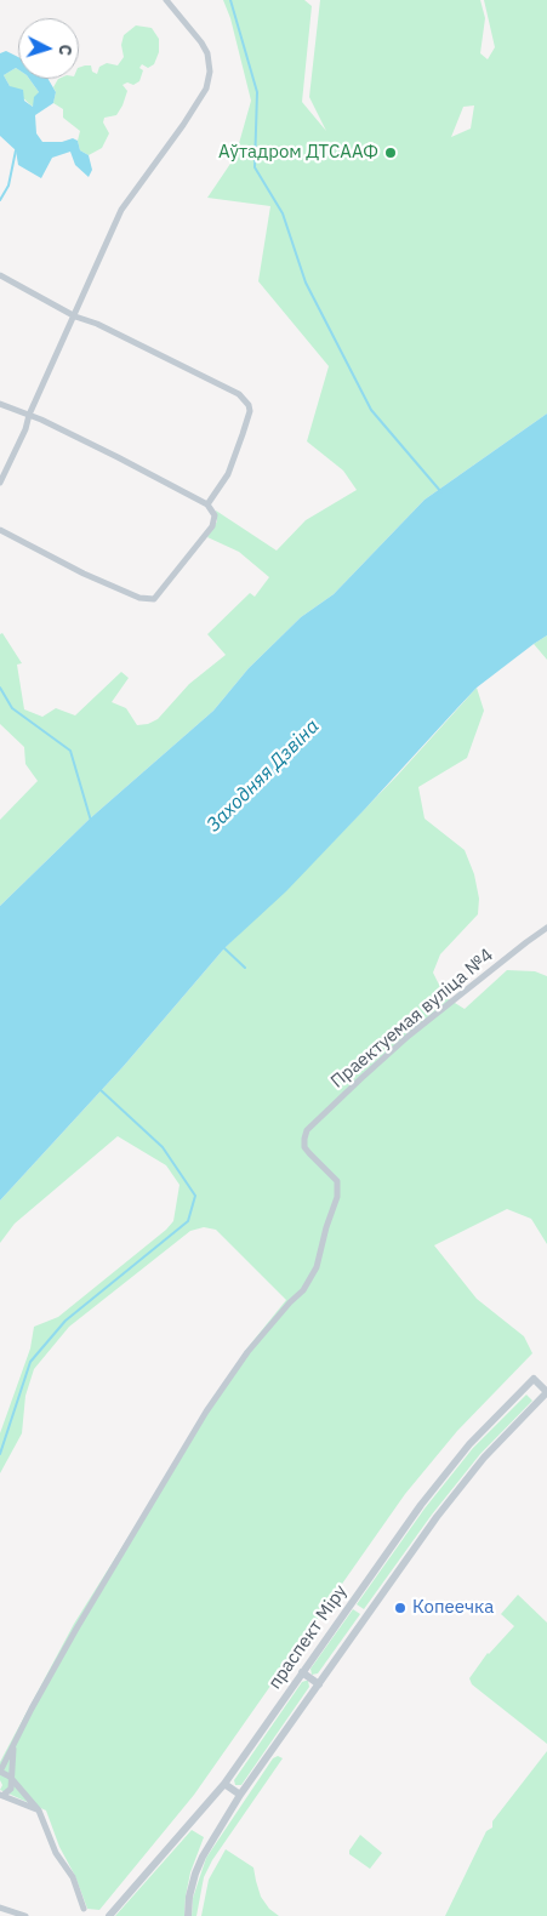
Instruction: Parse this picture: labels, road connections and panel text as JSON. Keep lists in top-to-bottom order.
{
  "streets": {
    "street": ["Праектуемая вуліца №4", "праспект Міру"]
  },
  "water": ["Заходняя Дзвіна"],
  "places": ["Аўтадром ДТСААФ", "Копеечка"],
  "north": "right"
}
